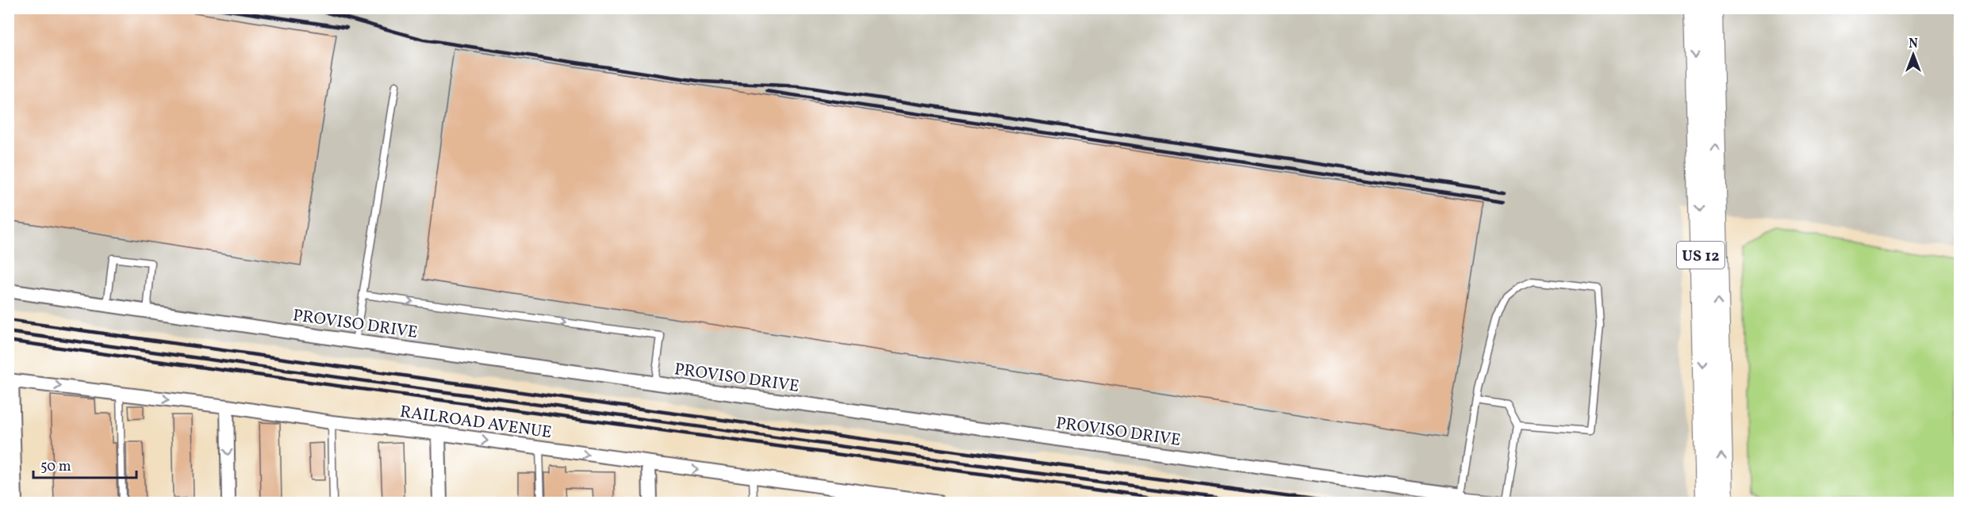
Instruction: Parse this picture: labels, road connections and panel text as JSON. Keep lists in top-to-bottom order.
{
  "streets": {
    "main road": ["US 12"],
    "street": ["PROVISO DRIVE", "RAILROAD AVENUE"]
  },
  "one_way": ["RAILROAD AVENUE"],
  "scale_bar": "50 m",
  "north": "top"
}
